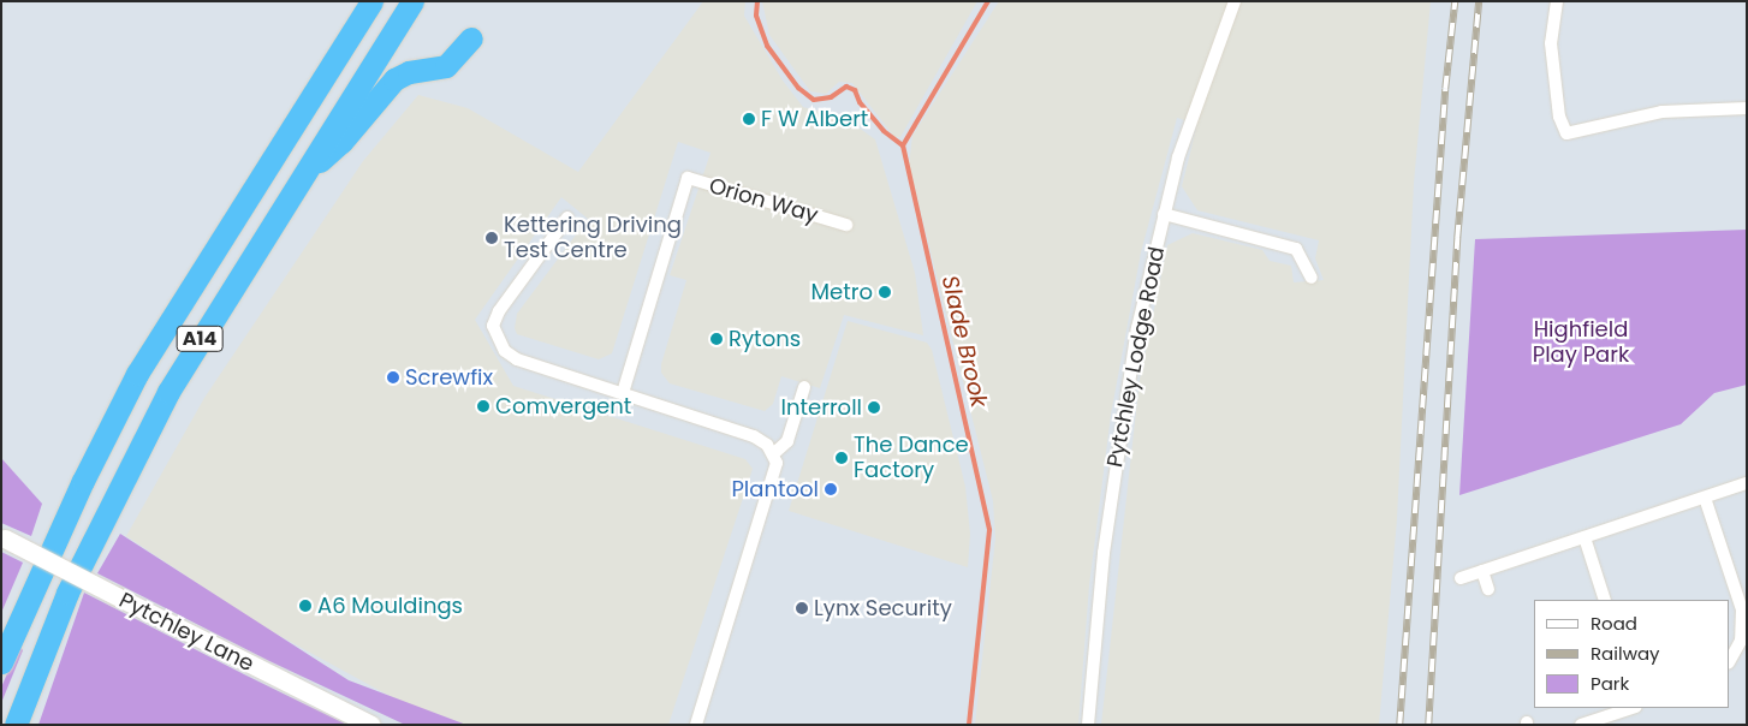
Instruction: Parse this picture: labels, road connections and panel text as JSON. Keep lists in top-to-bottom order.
{
  "streets": {
    "highway": ["A14"],
    "street": ["Orion Way", "Pytchley Lodge Road", "Pytchley Lane"]
  },
  "water": ["Slade Brook"],
  "parks": ["Highfield Play Park"],
  "places": [
    "F W Albert",
    "Kettering Driving Test Centre",
    "Metro",
    "Rytons",
    "Screwfix",
    "Comvergent",
    "Interroll",
    "The Dance Factory",
    "Plantool",
    "A6 Mouldings",
    "Lynx Security"
  ],
  "legend": ["Road", "Railway", "Park"]
}
